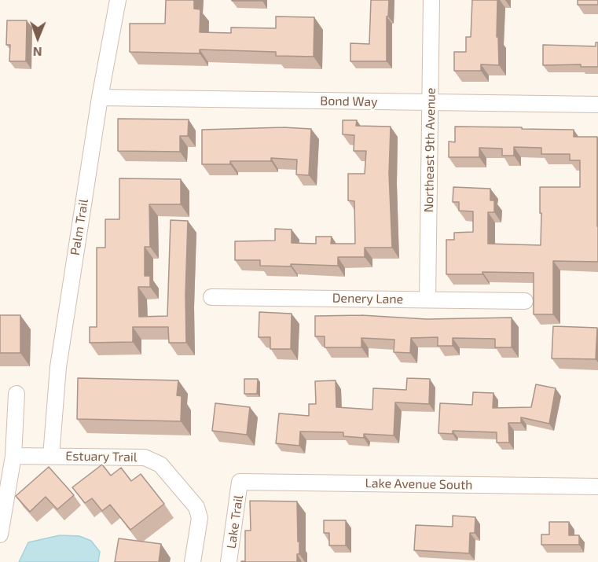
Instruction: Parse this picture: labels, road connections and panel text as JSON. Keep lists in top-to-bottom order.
{
  "streets": {
    "street": [
      "Bond Way",
      "Northeast 9th Avenue",
      "Palm Trail",
      "Denery Lane",
      "Estuary Trail",
      "Lake Avenue South",
      "Lake Trail"
    ]
  },
  "crossings": [
    ["Bond Way", "Northeast 9th Avenue"],
    ["Bond Way", "Palm Trail"],
    ["Northeast 9th Avenue", "Denery Lane"],
    ["Palm Trail", "Estuary Trail"],
    ["Lake Avenue South", "Lake Trail"]
  ],
  "north": "bottom"
}
